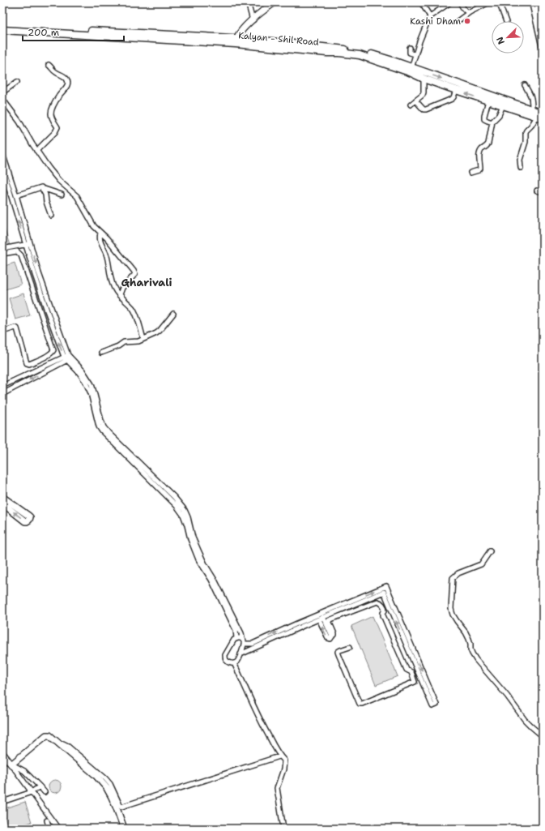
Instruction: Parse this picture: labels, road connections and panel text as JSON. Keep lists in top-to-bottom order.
{
  "streets": {
    "main road": ["Kalyan - Shil Road"]
  },
  "districts": ["Gharivali"],
  "places": ["Kashi Dham"],
  "scale_bar": "200 m",
  "north": "bottom left"
}
